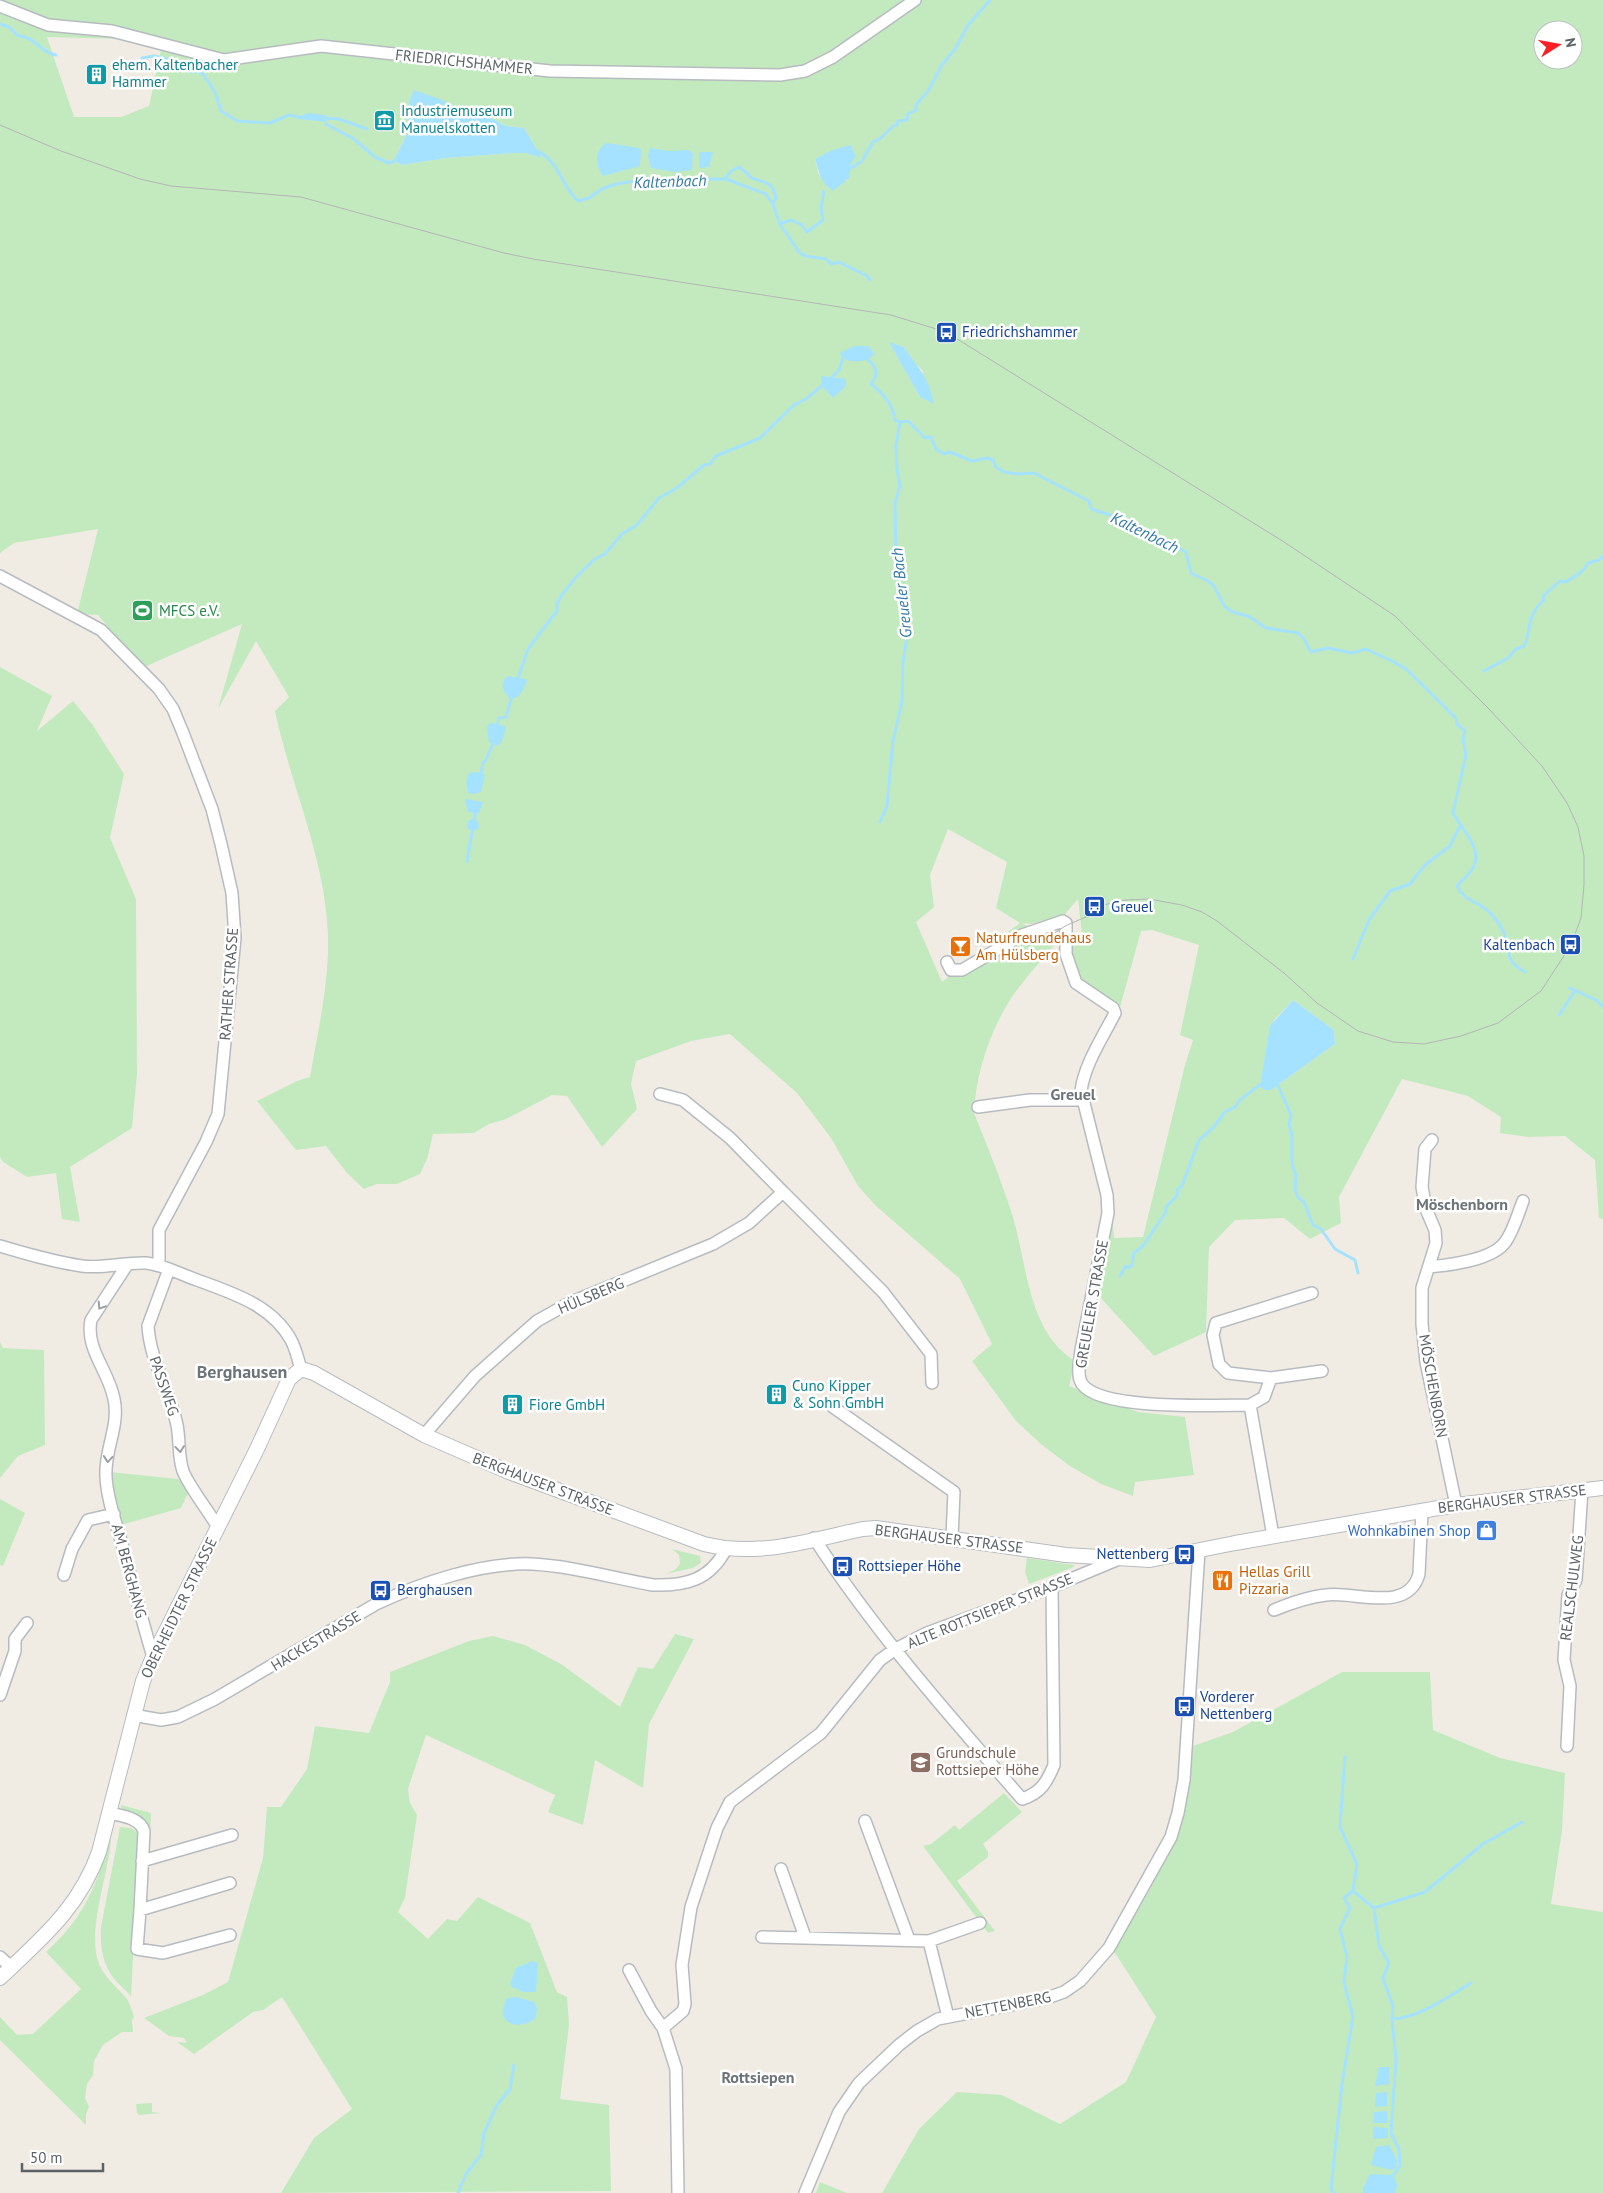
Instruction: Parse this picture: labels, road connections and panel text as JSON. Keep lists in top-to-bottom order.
{
  "streets": {
    "street": [
      "FRIEDRICHSHAMMER",
      "RATHER STRASSE",
      "HÜLSBERG",
      "GREUELER STRASSE",
      "PASSWEG",
      "MÖSCHENBORN",
      "BERGHAUSER STRASSE",
      "AM BERGHANG",
      "REALSCHULWEG",
      "OBERHEIDTER STRASSE",
      "ALTE ROTTSIEPER STRASSE",
      "HACKESTRASSE",
      "NETTENBERG"
    ]
  },
  "crossings": [
    ["RATHER STRASSE", "PASSWEG"],
    ["HÜLSBERG", "BERGHAUSER STRASSE"],
    ["PASSWEG", "OBERHEIDTER STRASSE"],
    ["MÖSCHENBORN", "BERGHAUSER STRASSE"],
    ["BERGHAUSER STRASSE", "REALSCHULWEG"],
    ["BERGHAUSER STRASSE", "OBERHEIDTER STRASSE"],
    ["BERGHAUSER STRASSE", "ALTE ROTTSIEPER STRASSE"],
    ["BERGHAUSER STRASSE", "HACKESTRASSE"],
    ["BERGHAUSER STRASSE", "NETTENBERG"],
    ["AM BERGHANG", "OBERHEIDTER STRASSE"],
    ["OBERHEIDTER STRASSE", "HACKESTRASSE"]
  ],
  "one_way": ["PASSWEG", "AM BERGHANG"],
  "districts": [
    "Greuel",
    "Möschenborn",
    "Berghausen",
    "Rottsiepen"
  ],
  "water": ["Kaltenbach", "Greueler Bach"],
  "places": {
    "building": ["ehem. Kaltenbacher Hammer", "Cuno Kipper & Sohn GmbH", "Fiore GmbH"],
    "museum": ["Industriemuseum Manuelskotten"],
    "bus stop": [
      "Friedrichshammer",
      "Greuel",
      "Kaltenbach",
      "Nettenberg",
      "Rottsieper Höhe",
      "Berghausen",
      "Vorderer Nettenberg"
    ],
    "sports": ["MFCS e.V."],
    "bar": ["Naturfreundehaus Am Hülsberg"],
    "shop": ["Wohnkabinen Shop"],
    "restaurant": ["Hellas Grill Pizzaria"],
    "school or university": ["Grundschule Rottsieper Höhe"]
  },
  "scale_bar": "50 m",
  "north": "right"
}
